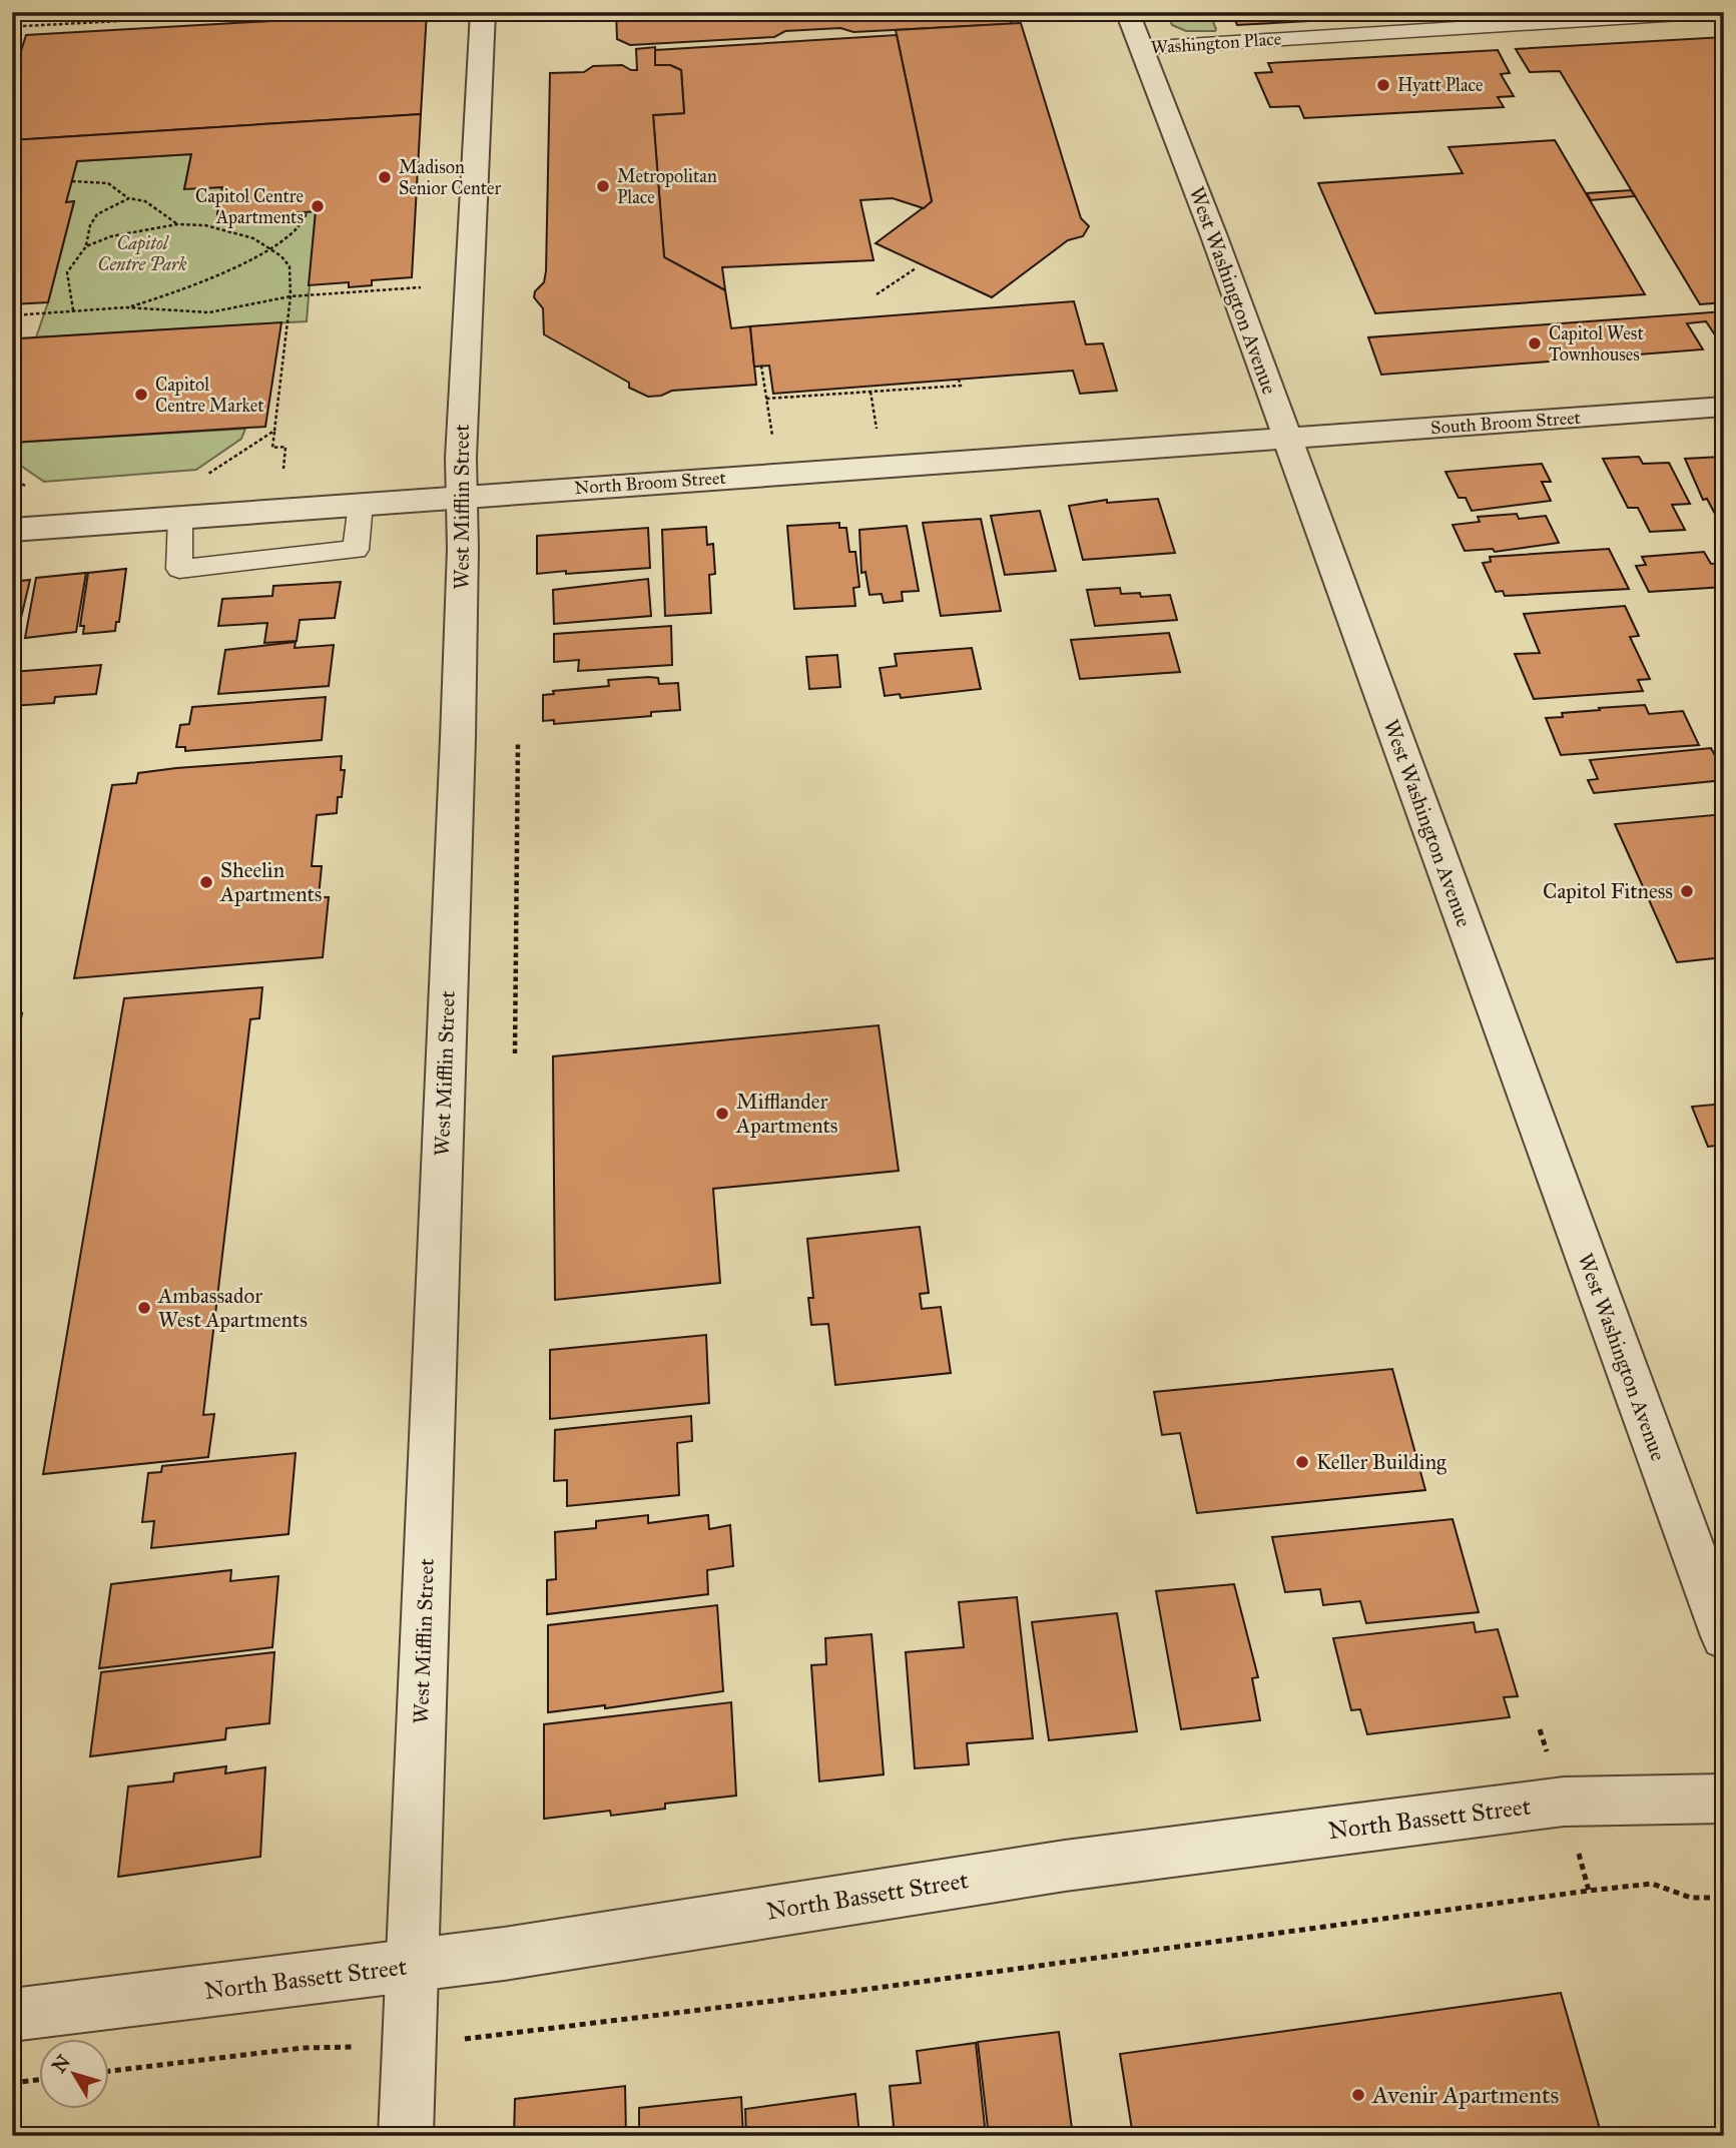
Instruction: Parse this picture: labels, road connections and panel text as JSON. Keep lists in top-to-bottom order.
{
  "streets": {
    "street": [
      "West Washington Avenue",
      "South Broom Street",
      "North Broom Street",
      "West Mifflin Street",
      "North Bassett Street"
    ],
    "lane": ["Washington Place"]
  },
  "crossings": [
    ["Washington Place", "West Washington Avenue"],
    ["West Washington Avenue", "South Broom Street"],
    ["West Washington Avenue", "North Broom Street"],
    ["South Broom Street", "North Broom Street"],
    ["North Broom Street", "West Mifflin Street"],
    ["West Mifflin Street", "North Bassett Street"]
  ],
  "parks": ["Capitol Centre Park"],
  "places": [
    "Hyatt Place",
    "Madison Senior Center",
    "Metropolitan Place",
    "Capitol Centre Apartments",
    "Capitol West Townhouses",
    "Capitol Centre Market",
    "Sheelin Apartments",
    "Capitol Fitness",
    "Mifflander Apartments",
    "Ambassador West Apartments",
    "Keller Building",
    "Avenir Apartments"
  ],
  "north": "top left"
}
